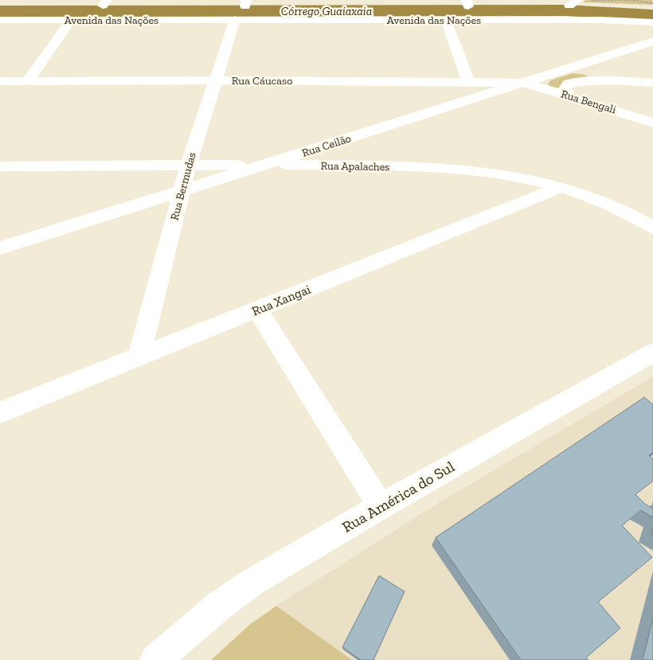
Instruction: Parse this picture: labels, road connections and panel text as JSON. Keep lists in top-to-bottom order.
{
  "streets": {
    "street": [
      "Avenida das Nações",
      "Rua Cáucaso",
      "Rua Bengali",
      "Rua Ceilão",
      "Rua Apalaches",
      "Rua Bermudas",
      "Rua Xangai",
      "Rua América do Sul"
    ]
  },
  "crossings": [
    ["Avenida das Nações", "Rua Bermudas"],
    ["Rua Cáucaso", "Rua Bengali"],
    ["Rua Cáucaso", "Rua Ceilão"],
    ["Rua Cáucaso", "Rua Bermudas"],
    ["Rua Bengali", "Rua Ceilão"],
    ["Rua Ceilão", "Rua Apalaches"],
    ["Rua Ceilão", "Rua Bermudas"],
    ["Rua Apalaches", "Rua Bermudas"],
    ["Rua Apalaches", "Rua Xangai"],
    ["Rua Bermudas", "Rua Xangai"]
  ],
  "water": ["Córrego Guaiaxaia"]
}
